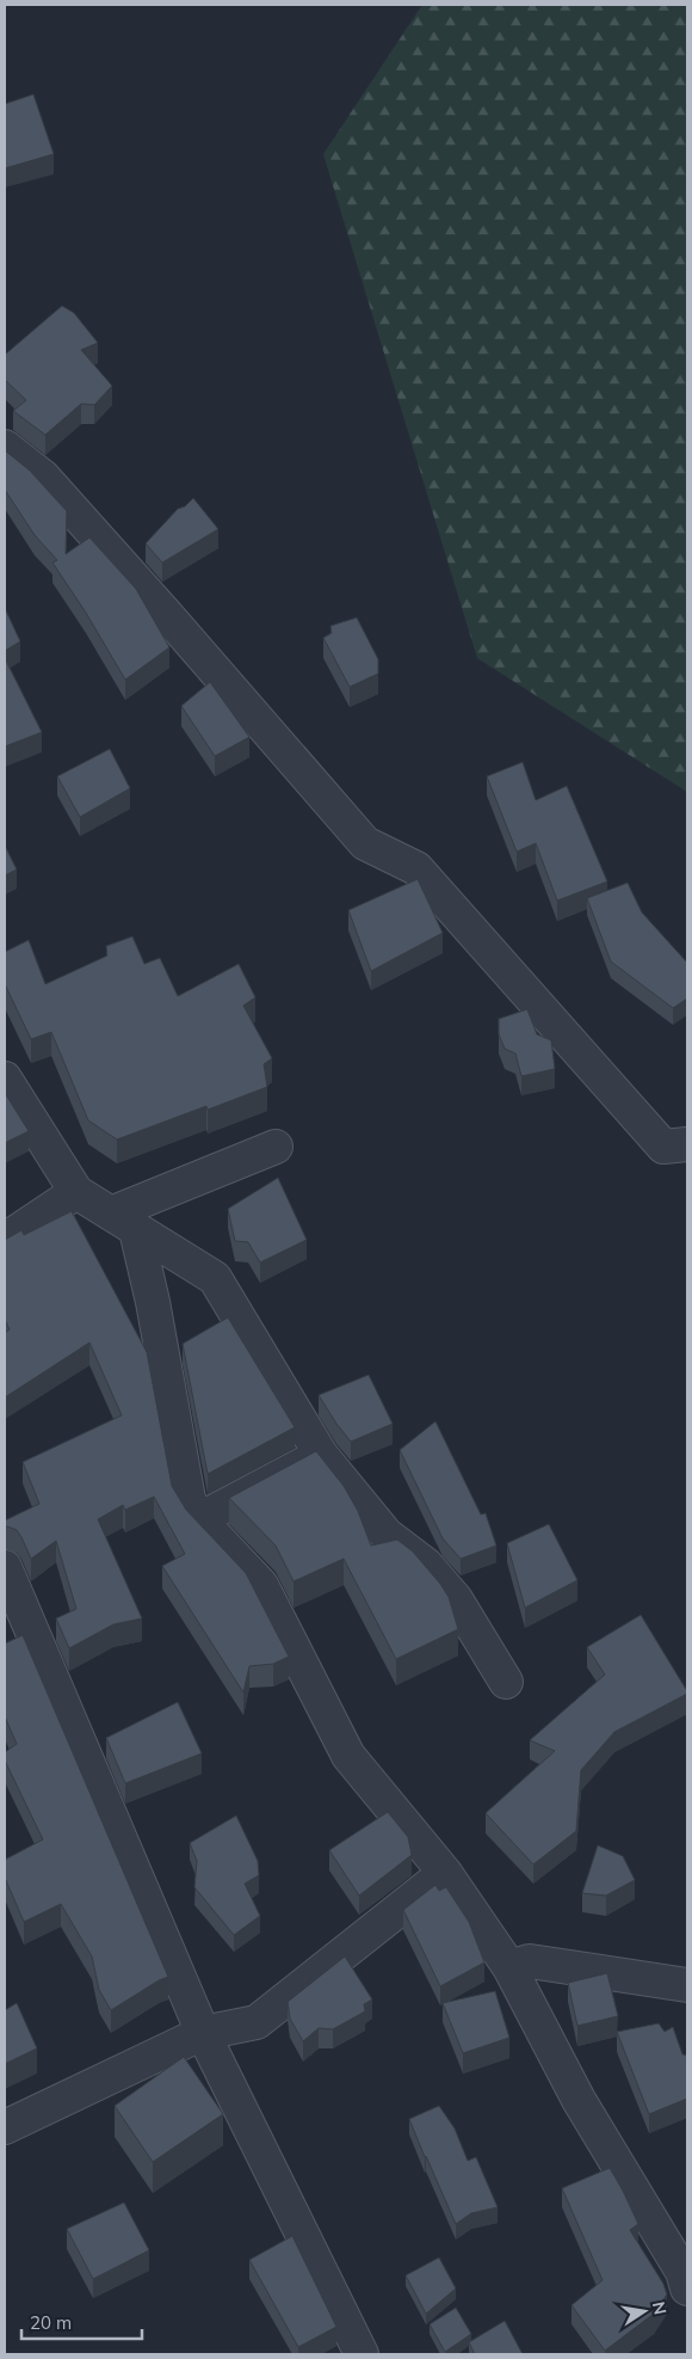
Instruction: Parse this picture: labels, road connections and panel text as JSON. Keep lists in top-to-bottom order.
{
  "scale_bar": "20 m",
  "north": "right"
}
